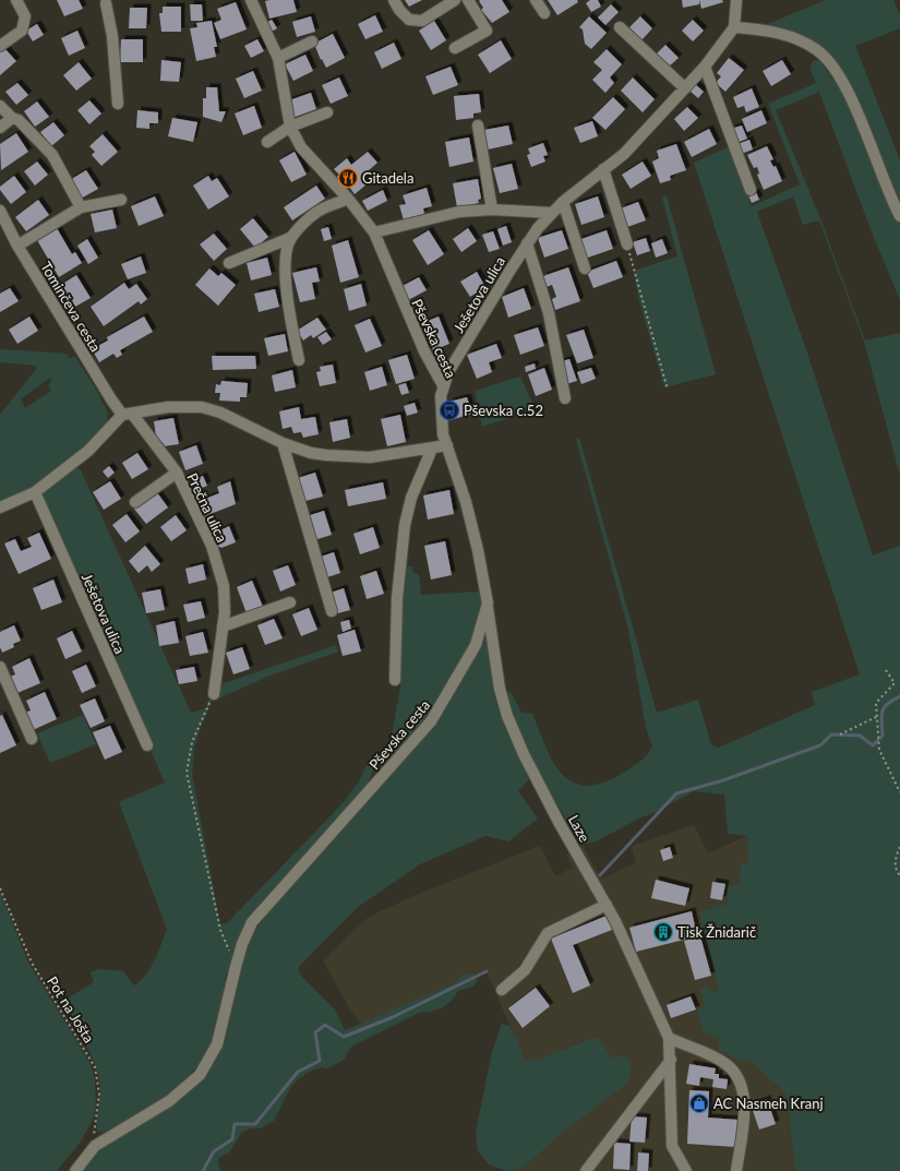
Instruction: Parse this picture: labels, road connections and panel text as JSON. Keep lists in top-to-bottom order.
{
  "streets": {
    "street": [
      "Ješetova ulica",
      "Tominčeva cesta",
      "Pševska cesta",
      "Prečna ulica",
      "Laze"
    ],
    "path": ["Pot na Jošta"]
  },
  "crossings": [
    ["Ješetova ulica", "Pševska cesta"],
    ["Tominčeva cesta", "Prečna ulica"],
    ["Pševska cesta", "Laze"],
    ["Pševska cesta", "Pot na Jošta"]
  ],
  "places": {
    "restaurant": ["Gitadela"],
    "bus stop": ["Pševska c.52"],
    "building": ["Tisk Žnidarič"],
    "shop": ["AC Nasmeh Kranj"]
  }
}
